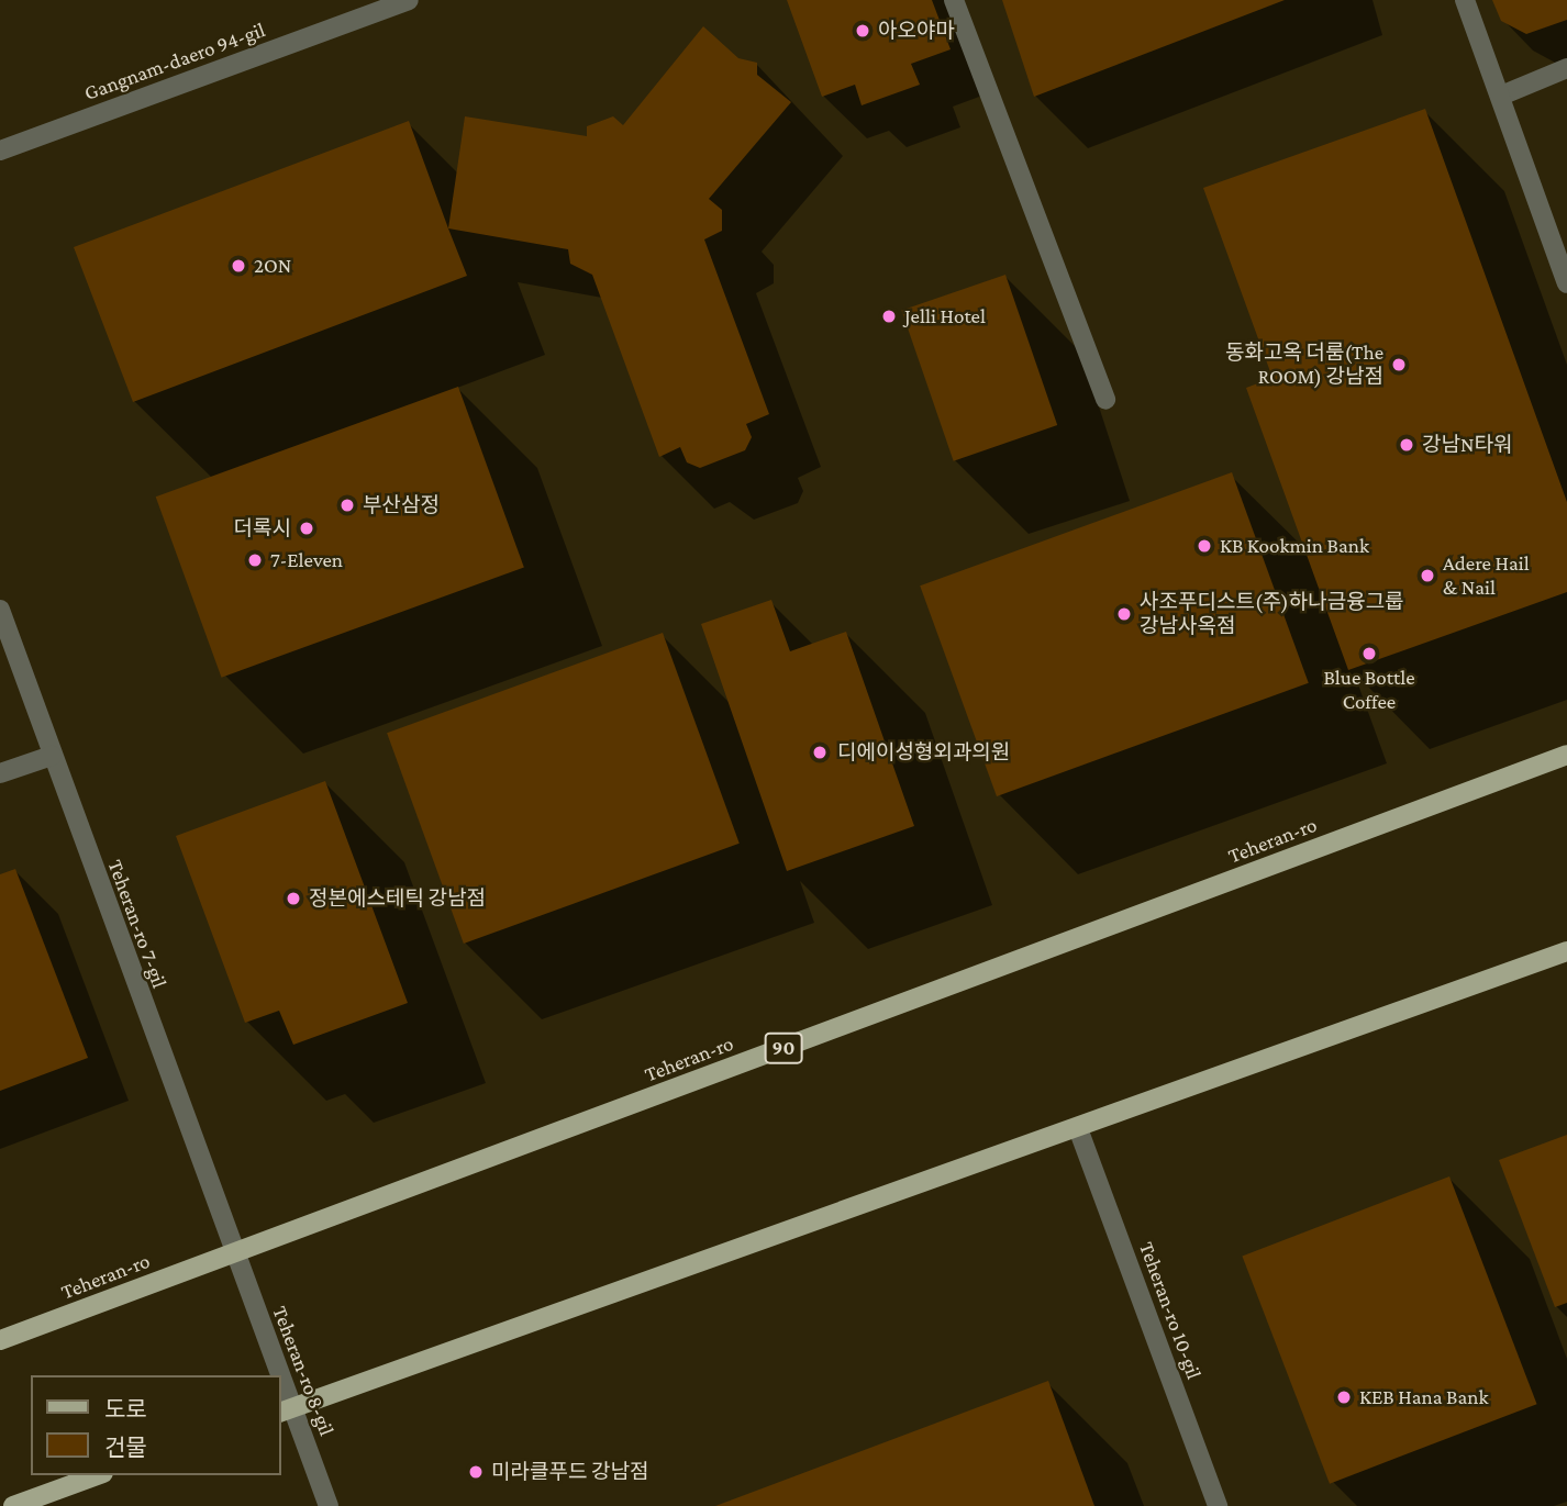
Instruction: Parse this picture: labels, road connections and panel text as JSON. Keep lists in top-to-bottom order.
{
  "streets": {
    "main road": ["Teheran-ro", "90"],
    "street": [
      "Gangnam-daero 94-gil",
      "Teheran-ro 7-gil",
      "Teheran-ro 10-gil",
      "Teheran-ro 8-gil"
    ]
  },
  "crossings": [
    ["Teheran-ro", "Teheran-ro 7-gil"],
    ["Teheran-ro", "Teheran-ro 8-gil"],
    ["Teheran-ro 7-gil", "Teheran-ro 8-gil"]
  ],
  "places": [
    "아오야마",
    "2ON",
    "Jelli Hotel",
    "동화고옥 더룸(The ROOM) 강남점",
    "강남N타워",
    "부산삼정",
    "더록시",
    "KB Kookmin Bank",
    "7-Eleven",
    "Adere Hail & Nail",
    "사조푸디스트(주)하나금융그룹 강남사옥점",
    "Blue Bottle Coffee",
    "디에이성형외과의원",
    "정본에스테틱 강남점",
    "KEB Hana Bank",
    "미라클푸드 강남점"
  ],
  "legend": ["도로", "건물"]
}
